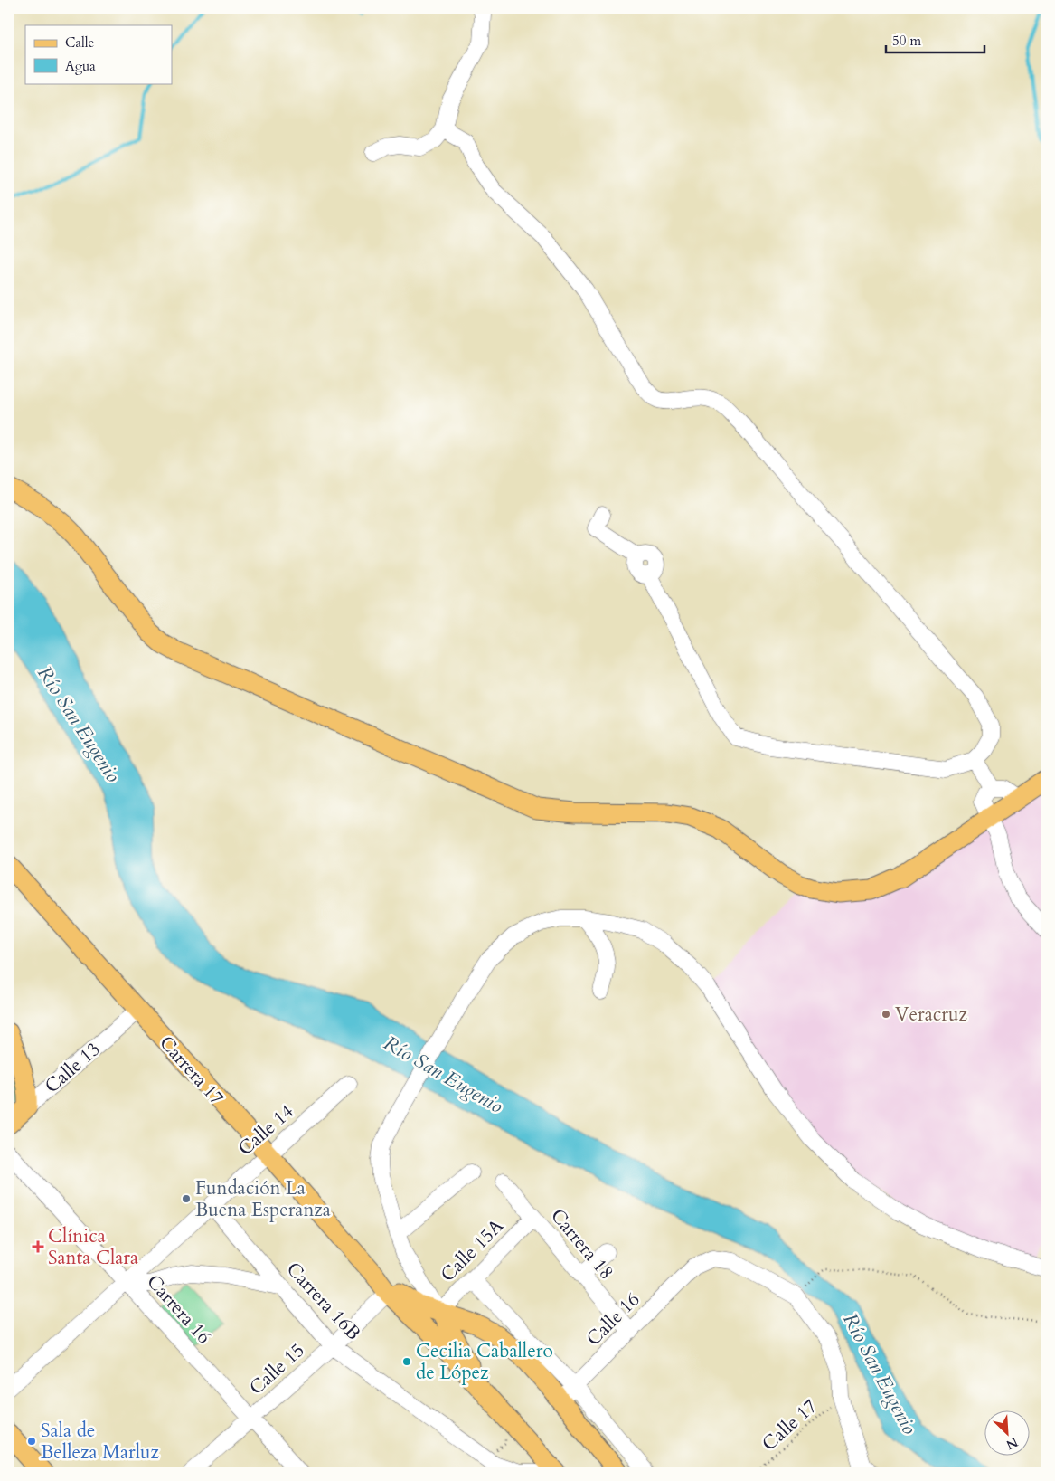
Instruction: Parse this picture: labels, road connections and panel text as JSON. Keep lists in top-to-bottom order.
{
  "streets": {
    "main road": ["Calle 13", "Carrera 17"],
    "street": [
      "Calle 14",
      "Carrera 18",
      "Calle 15A",
      "Carrera 16B",
      "Carrera 16",
      "Calle 16",
      "Calle 15"
    ],
    "path": ["Calle 17"]
  },
  "crossings": [
    ["Calle 13", "Carrera 17"],
    ["Carrera 17", "Calle 14"],
    ["Carrera 17", "Calle 15A"],
    ["Carrera 17", "Carrera 16B"],
    ["Carrera 17", "Calle 16"],
    ["Carrera 17", "Calle 15"],
    ["Calle 14", "Carrera 16B"],
    ["Calle 14", "Carrera 16"],
    ["Carrera 18", "Calle 15A"],
    ["Carrera 18", "Calle 16"],
    ["Carrera 16B", "Calle 15"],
    ["Carrera 16", "Calle 15"],
    ["Calle 16", "Calle 17"]
  ],
  "water": ["Río San Eugenio"],
  "places": {
    "other": [
      "Veracruz",
      "Fundación La Buena Esperanza",
      "Cecilia Caballero de López",
      "Sala de Belleza Marluz"
    ],
    "health": ["Clínica Santa Clara"]
  },
  "legend": ["Calle", "Agua"],
  "scale_bar": "50 m",
  "north": "bottom right"
}
